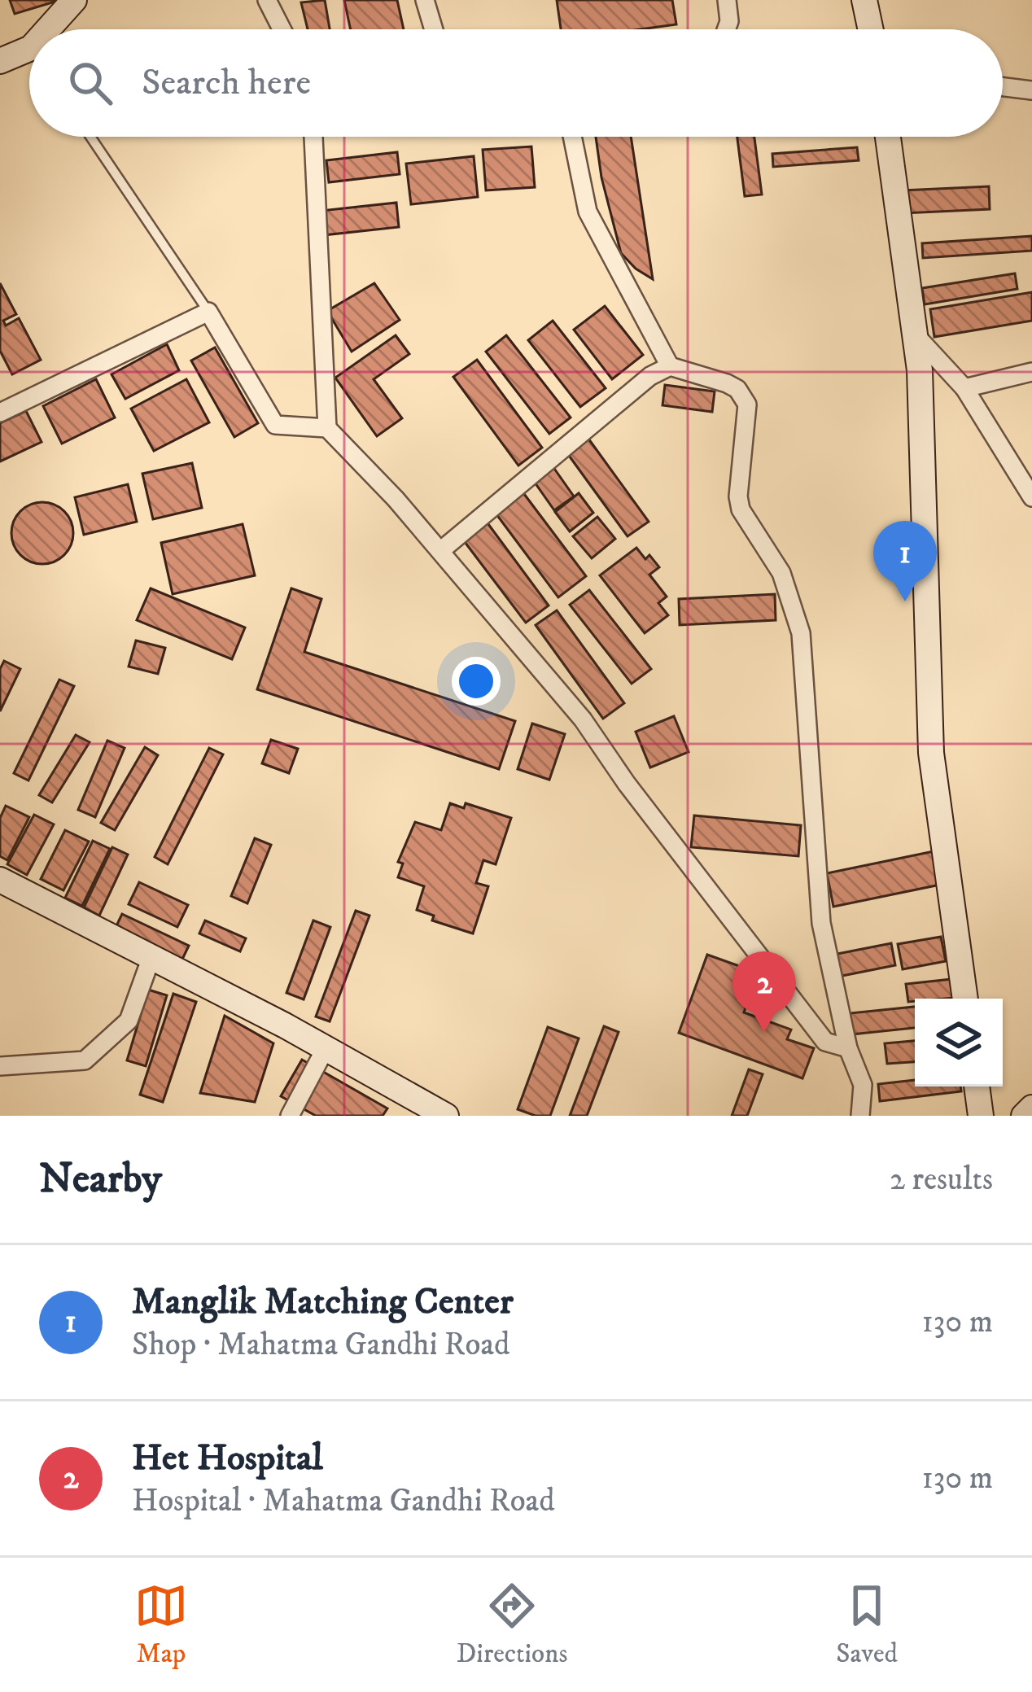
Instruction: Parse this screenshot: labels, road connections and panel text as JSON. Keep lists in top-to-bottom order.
{
  "page": {
    "search": "Search here",
    "pins": ["1", "2"],
    "heading": ["Nearby", "2 results"],
    "list": [
      {
        "mark": "1",
        "name": "Manglik Matching Center",
        "note": "Shop · Mahatma Gandhi Road",
        "value": "130 m"
      },
      {
        "mark": "2",
        "name": "Het Hospital",
        "note": "Hospital · Mahatma Gandhi Road",
        "value": "130 m"
      }
    ],
    "nav": ["Map", "Directions", "Saved"]
  }
}
